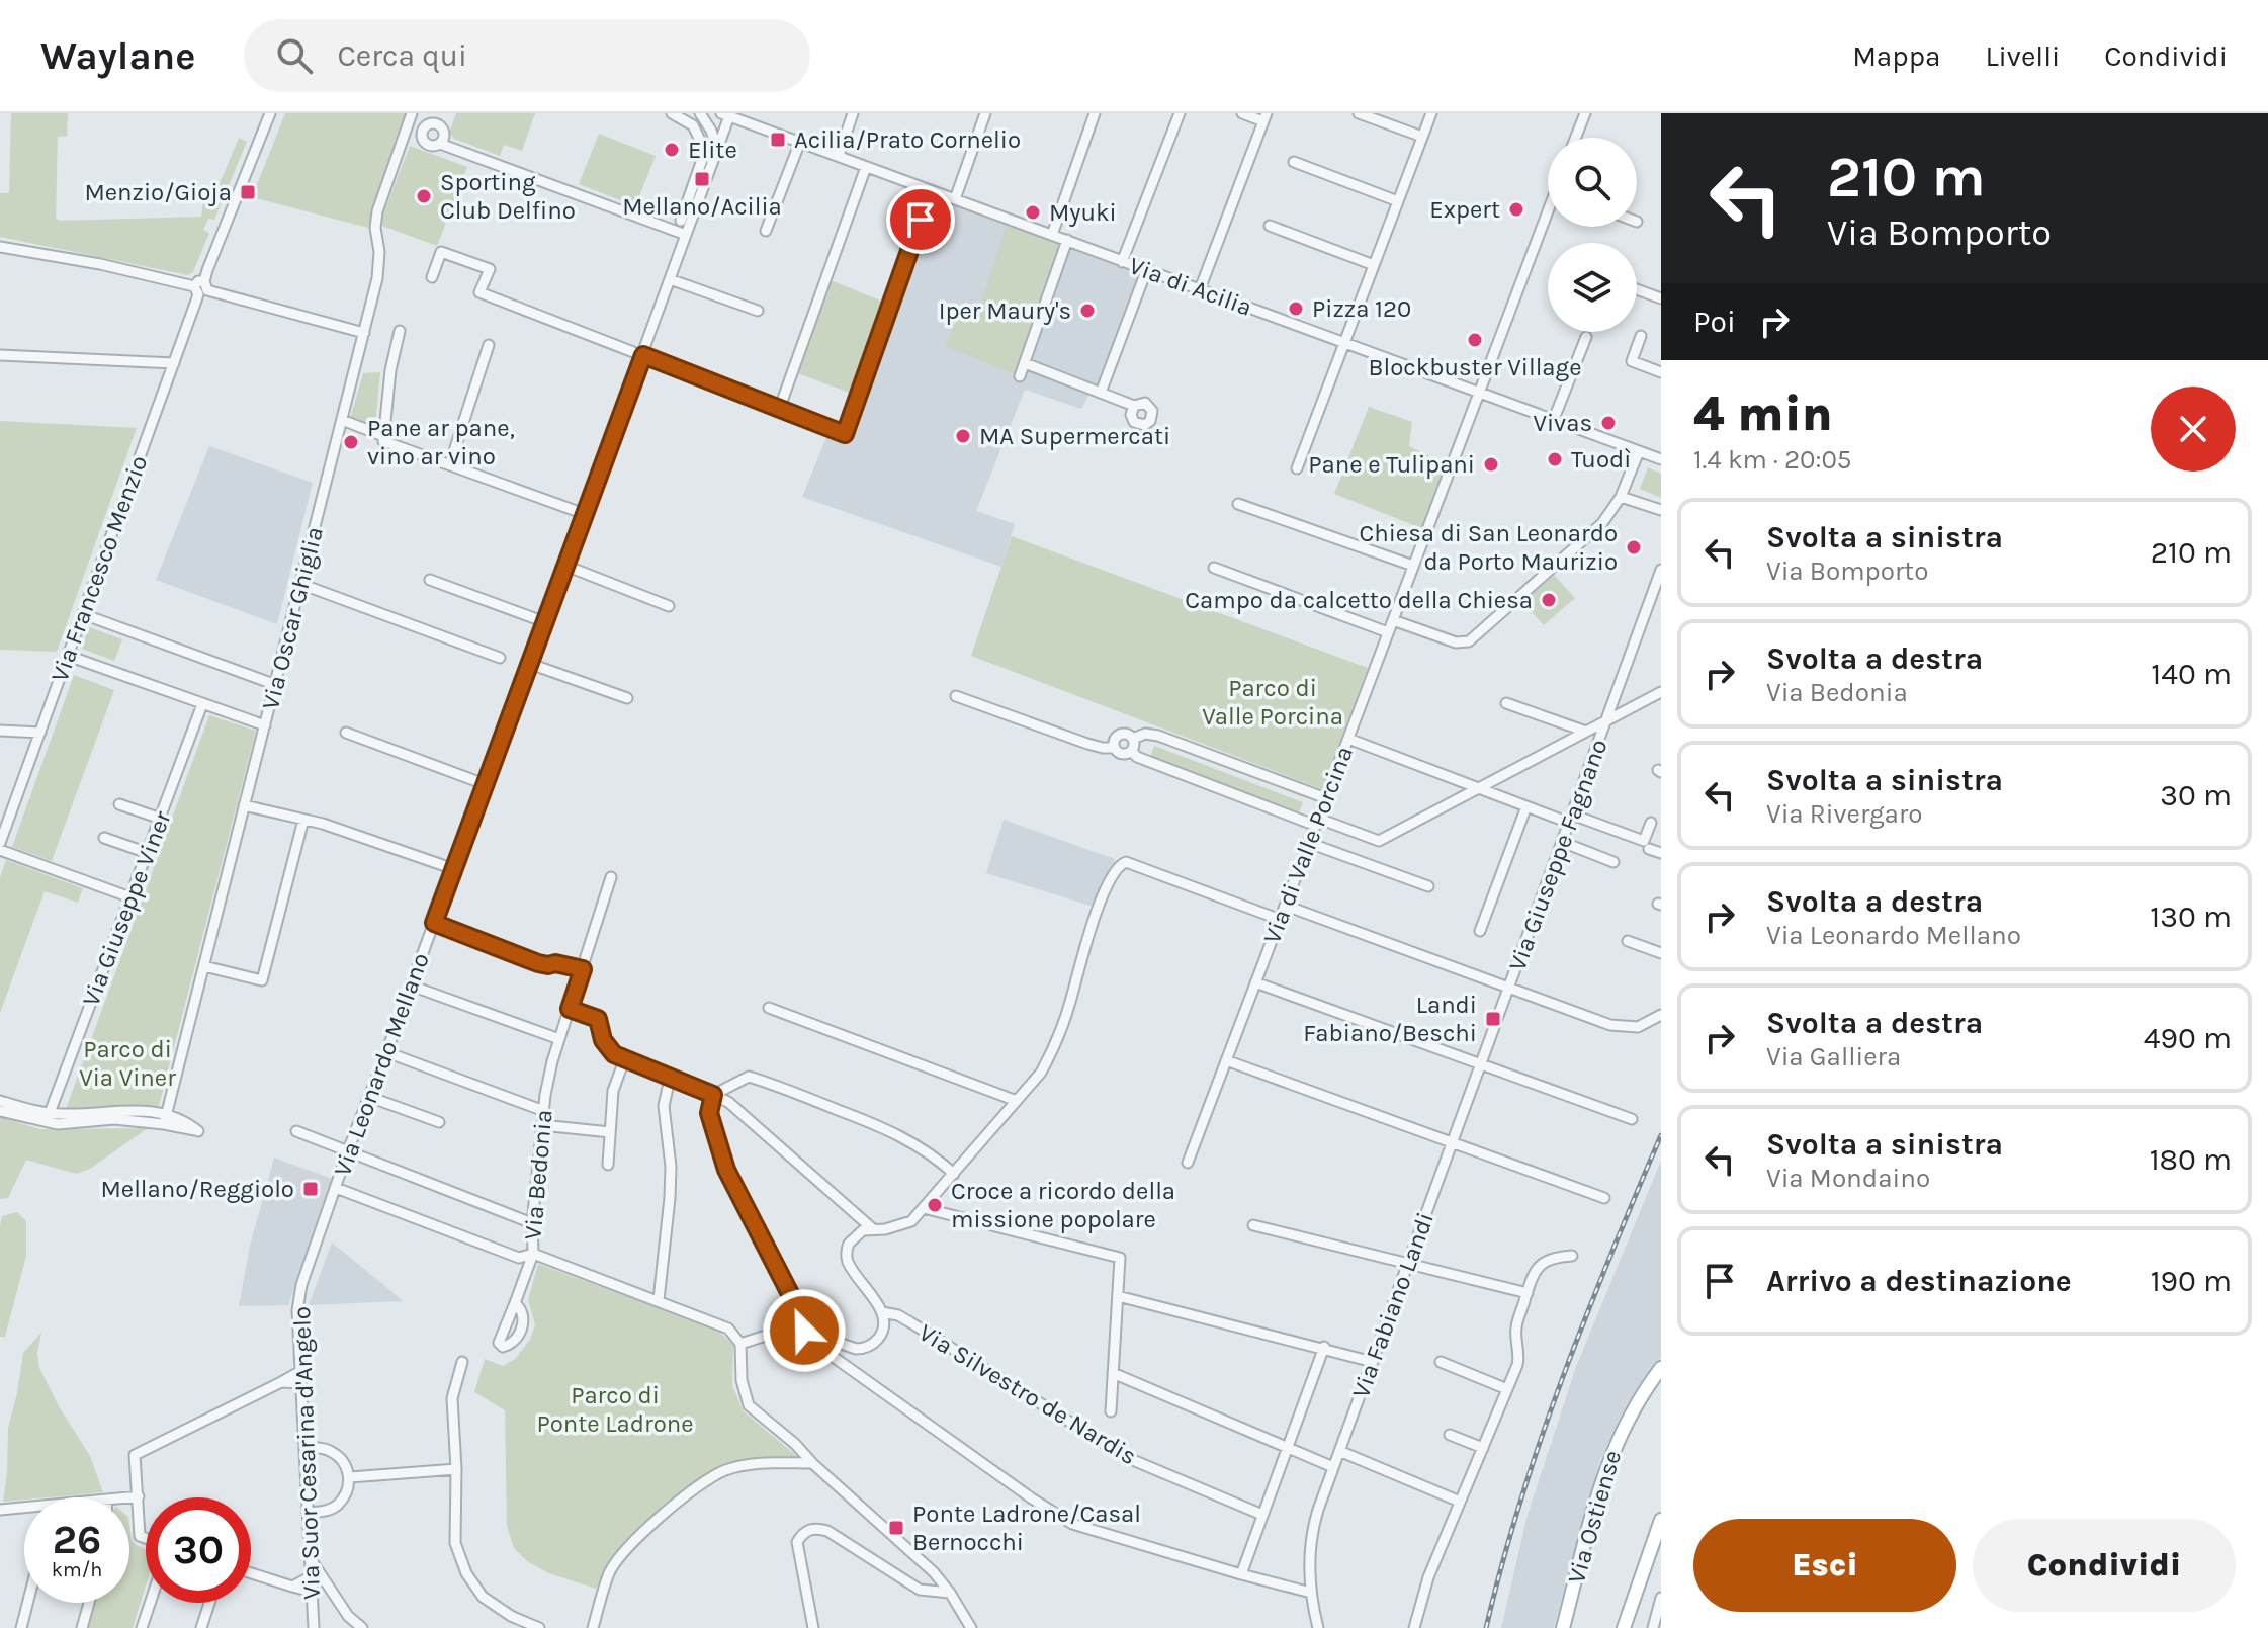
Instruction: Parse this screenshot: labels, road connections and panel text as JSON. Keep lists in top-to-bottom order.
{
  "streets": {
    "main road": ["Via Ostiense"],
    "street": [
      "Via di Acilia",
      "Via Francesco Menzio",
      "Via Oscar Ghiglia",
      "Via di Valle Porcina",
      "Via Giuseppe Fagnano",
      "Via Giuseppe Viner",
      "Via Leonardo Mellano",
      "Via Bedonia",
      "Via Fabiano Landi",
      "Via Silvestro de Nardis",
      "Via Suor Cesarina d'Angelo"
    ]
  },
  "crossings": [
    ["Via di Acilia", "Via di Valle Porcina"],
    ["Via di Acilia", "Via Leonardo Mellano"],
    ["Via Oscar Ghiglia", "Via Giuseppe Viner"],
    ["Via Giuseppe Fagnano", "Via Fabiano Landi"],
    ["Via Leonardo Mellano", "Via Suor Cesarina d'Angelo"]
  ],
  "parks": ["Parco di Valle Porcina", "Parco di Via Viner", "Parco di Ponte Ladrone"],
  "places": {
    "transit": [
      "Acilia/Prato Cornelio",
      "Mellano/Acilia",
      "Menzio/Gioja",
      "Landi Fabiano/Beschi",
      "Mellano/Reggiolo",
      "Ponte Ladrone/Casal Bernocchi"
    ],
    "other": [
      "Elite",
      "Sporting Club Delfino",
      "Expert",
      "Myuki",
      "Pizza 120",
      "Iper Maury's",
      "Blockbuster Village",
      "Vivas",
      "MA Supermercati",
      "Pane ar pane, vino ar vino",
      "Tuodì",
      "Pane e Tulipani",
      "Chiesa di San Leonardo da Porto Maurizio",
      "Campo da calcetto della Chiesa",
      "Croce a ricordo della missione popolare"
    ]
  },
  "page": {
    "header": "Waylane",
    "search": "Cerca qui",
    "nav": ["Mappa", "Livelli", "Condividi"],
    "turn": ["210 m", "Via Bomporto"],
    "then": "Poi",
    "heading": ["4 min", "1.4 km · 20:05"],
    "list": [
      {
        "name": "Svolta a sinistra",
        "note": "Via Bomporto",
        "value": "210 m"
      },
      {
        "name": "Svolta a destra",
        "note": "Via Bedonia",
        "value": "140 m"
      },
      {
        "name": "Svolta a sinistra",
        "note": "Via Rivergaro",
        "value": "30 m"
      },
      {
        "name": "Svolta a destra",
        "note": "Via Leonardo Mellano",
        "value": "130 m"
      },
      {
        "name": "Svolta a destra",
        "note": "Via Galliera",
        "value": "490 m"
      },
      {
        "name": "Svolta a sinistra",
        "note": "Via Mondaino",
        "value": "180 m"
      },
      {
        "name": "Arrivo a destinazione",
        "value": "190 m"
      }
    ],
    "speed": "26 km/h",
    "limit": "30",
    "buttons": ["Esci", "Condividi"]
  }
}
